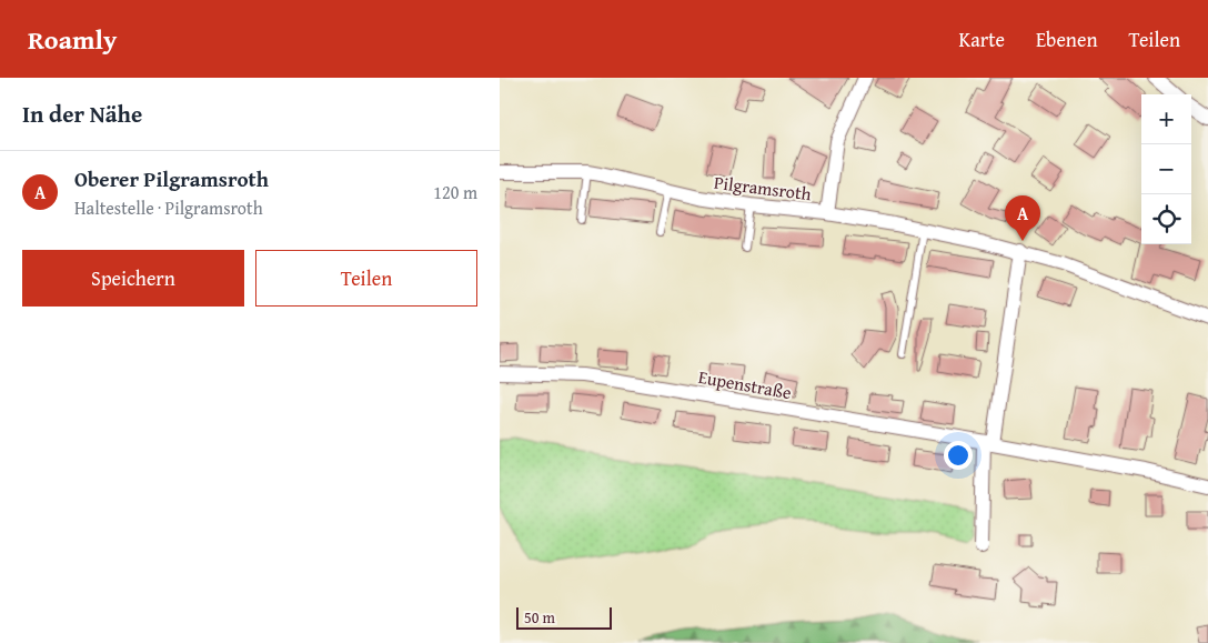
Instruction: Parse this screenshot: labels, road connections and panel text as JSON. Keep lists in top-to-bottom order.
{
  "streets": {
    "street": ["Pilgramsroth", "Eupenstraße"]
  },
  "scale_bar": "50 m",
  "page": {
    "header": "Roamly",
    "nav": ["Karte", "Ebenen", "Teilen"],
    "heading": "In der Nähe",
    "map_buttons": ["+", "−"],
    "list": [
      {
        "mark": "A",
        "name": "Oberer Pilgramsroth",
        "note": "Haltestelle · Pilgramsroth",
        "value": "120 m"
      }
    ],
    "pins": "A",
    "buttons": ["Speichern", "Teilen"],
    "scale": "50 m"
  }
}
